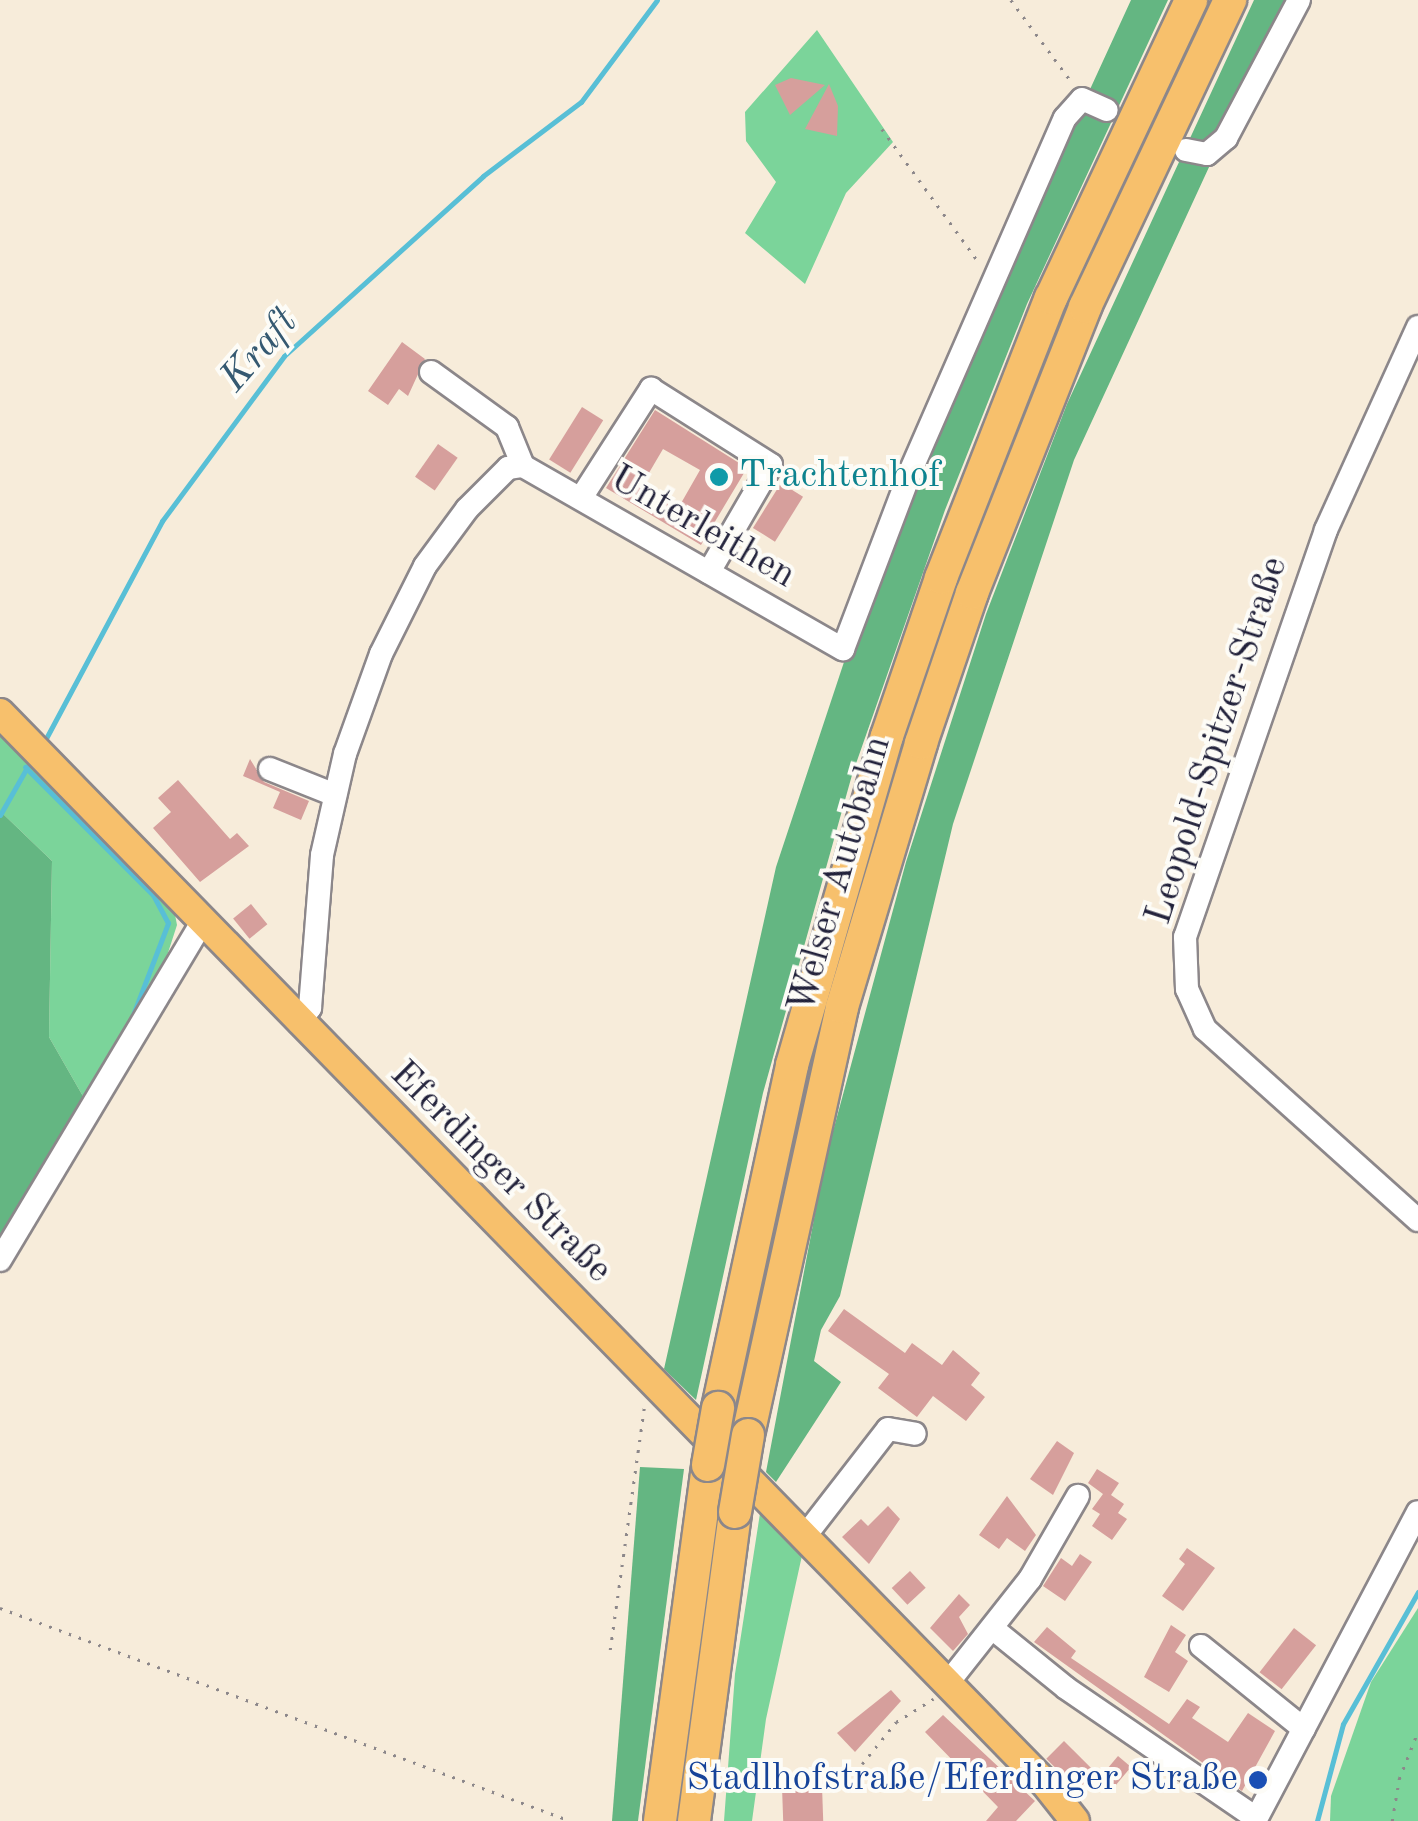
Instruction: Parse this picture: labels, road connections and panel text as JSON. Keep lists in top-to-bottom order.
{
  "streets": {
    "highway": ["Welser Autobahn"],
    "main road": ["Eferdinger Straße"],
    "street": ["Unterleithen", "Leopold-Spitzer-Straße"]
  },
  "water": ["Kraft"],
  "places": ["Trachtenhof", "Stadlhofstraße/Eferdinger Straße"]
}
